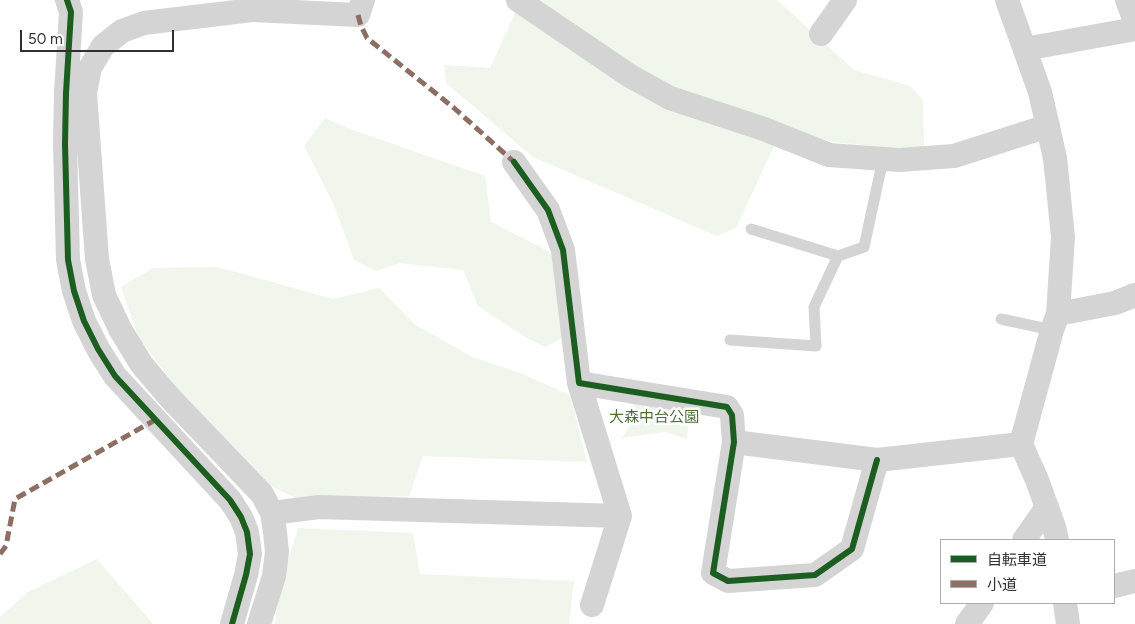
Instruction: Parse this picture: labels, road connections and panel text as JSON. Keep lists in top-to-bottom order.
{
  "parks": ["大森中台公園"],
  "legend": ["自転車道", "小道"],
  "scale_bar": "50 m"
}
